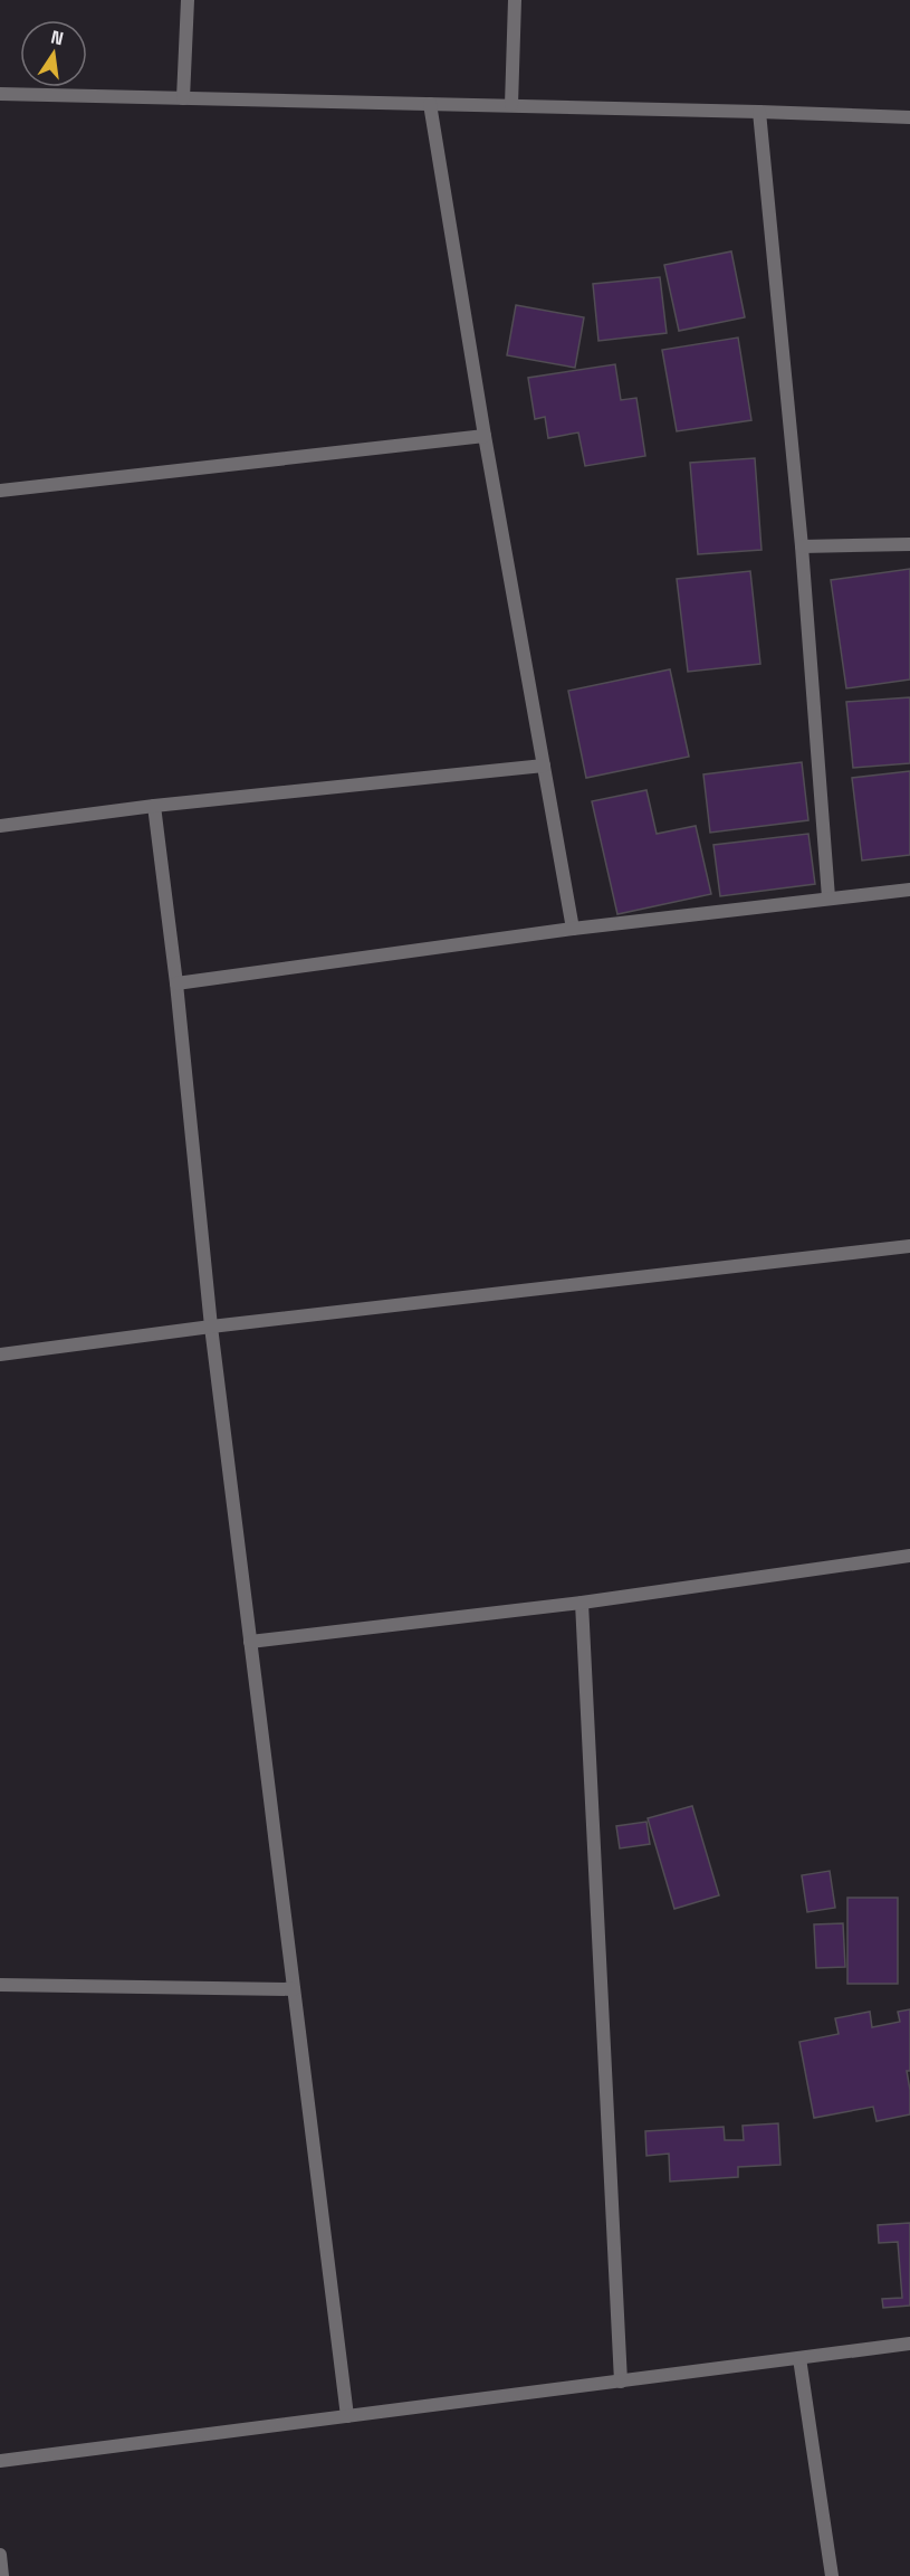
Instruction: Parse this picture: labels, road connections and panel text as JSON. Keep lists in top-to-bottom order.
{
  "north": "top"
}
